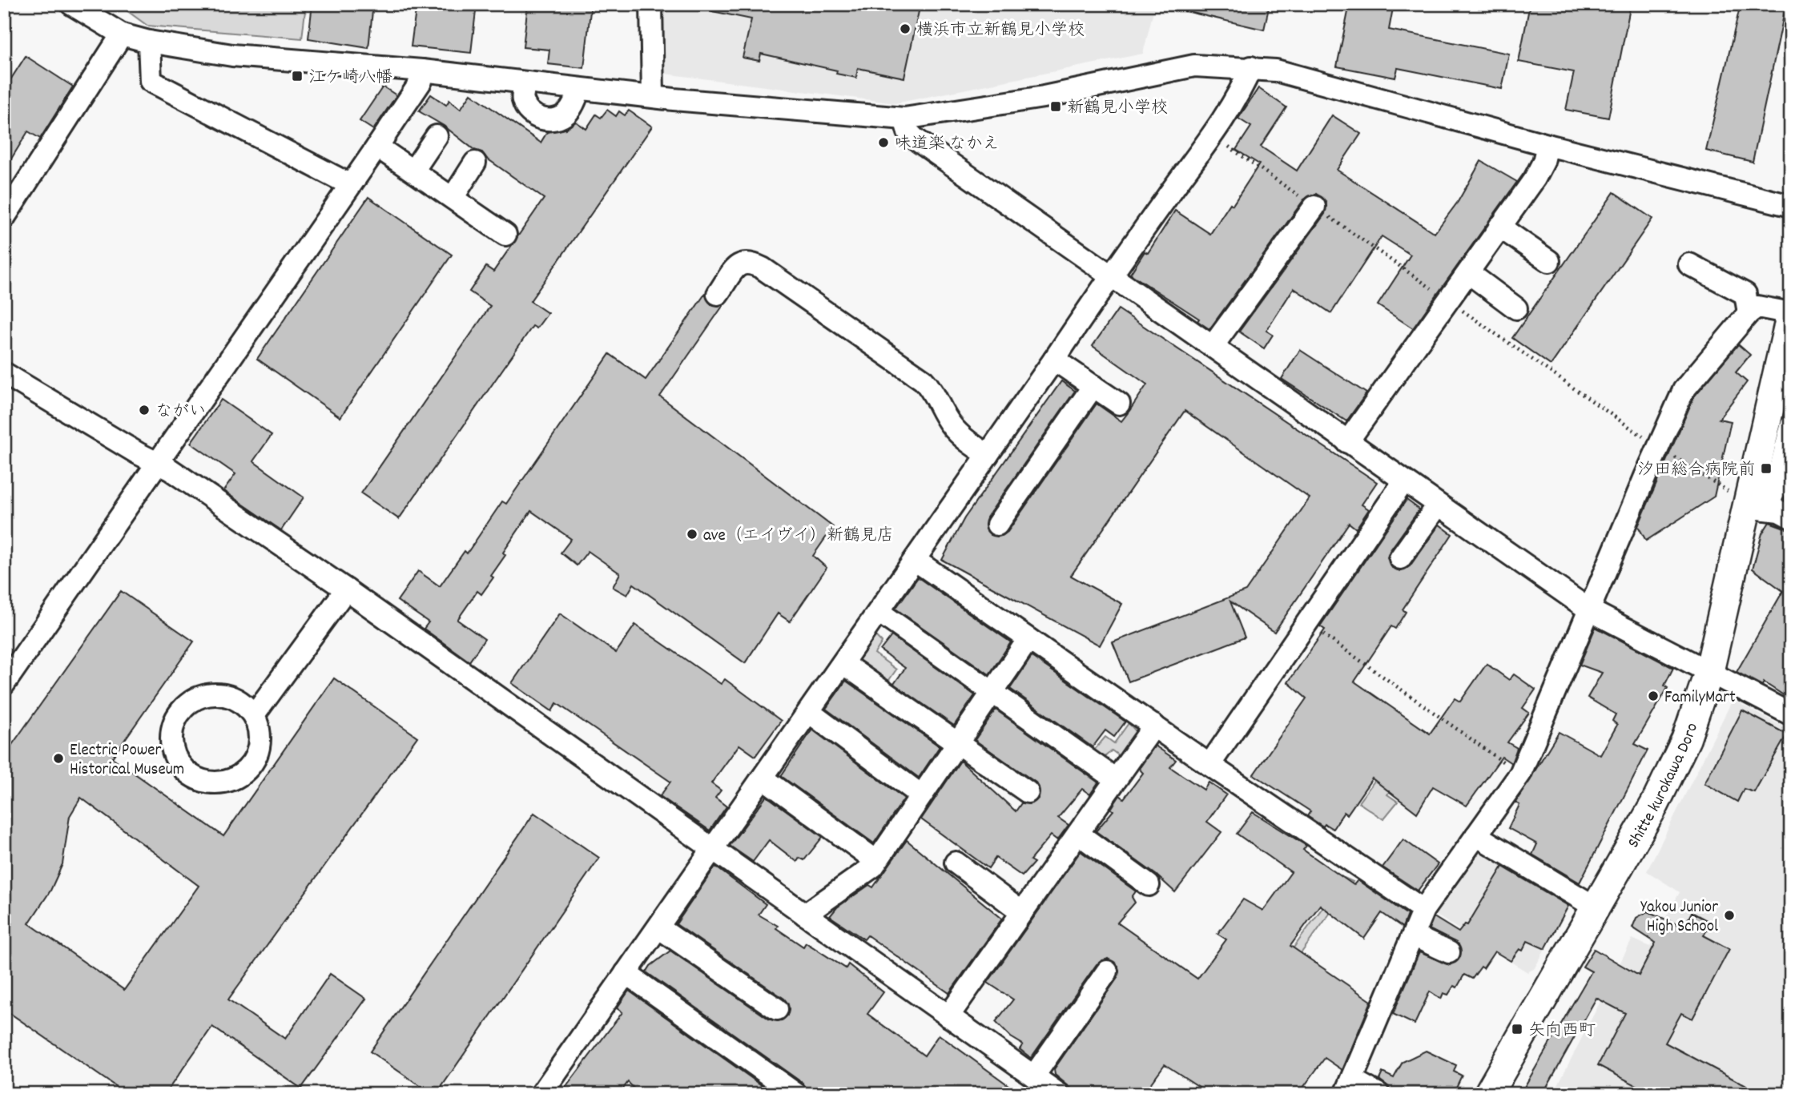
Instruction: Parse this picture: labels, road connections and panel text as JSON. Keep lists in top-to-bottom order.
{
  "streets": {
    "main road": ["Shitte kurokawa Doro"]
  },
  "places": {
    "other": [
      "横浜市立新鶴見小学校",
      "味道楽 なかえ",
      "ながい",
      "ave（エイヴイ）新鶴見店",
      "FamilyMart",
      "Electric Power Historical Museum",
      "Yakou Junior High School"
    ],
    "transit": [
      "江ケ崎八幡",
      "新鶴見小学校",
      "汐田総合病院前",
      "矢向西町"
    ]
  }
}
